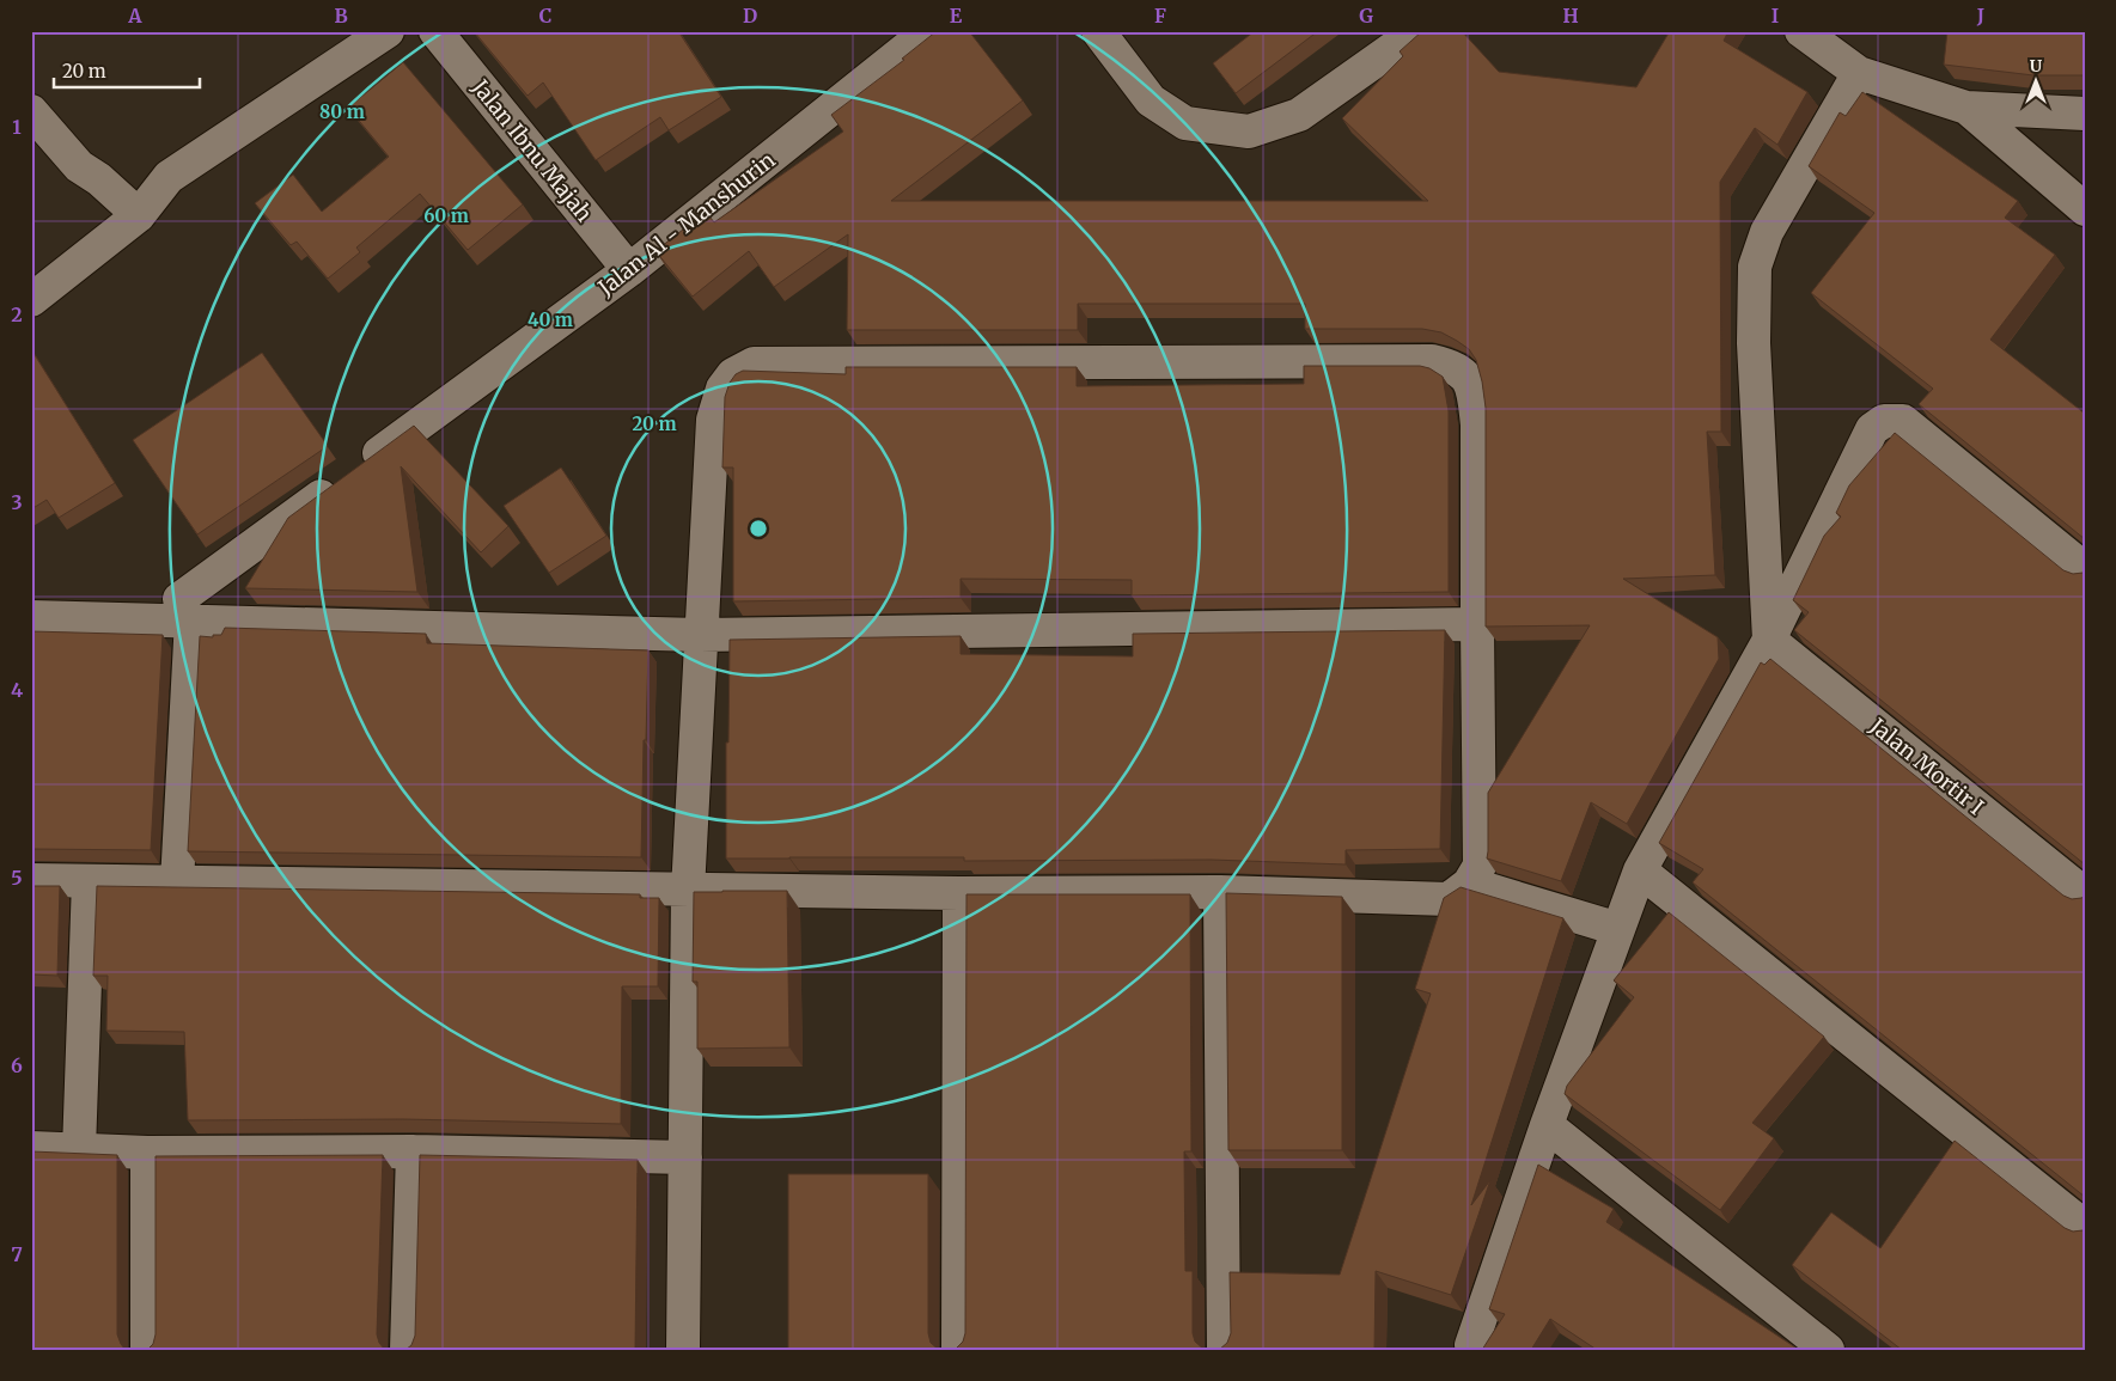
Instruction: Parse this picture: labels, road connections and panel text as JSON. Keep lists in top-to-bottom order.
{
  "streets": {
    "street": ["Jalan Ibnu Majah", "Jalan Al - Manshurin", "Jalan Mortir I"]
  },
  "crossings": [
    ["Jalan Ibnu Majah", "Jalan Al - Manshurin"]
  ],
  "scale_bar": "20 m",
  "north": "top",
  "grid": {
    "columns": [
      "A",
      "B",
      "C",
      "D",
      "E",
      "F",
      "G",
      "H",
      "I",
      "J"
    ],
    "rows": [
      "1",
      "2",
      "3",
      "4",
      "5",
      "6",
      "7"
    ]
  },
  "rings": [
    "80 m",
    "60 m",
    "40 m",
    "20 m"
  ]
}
